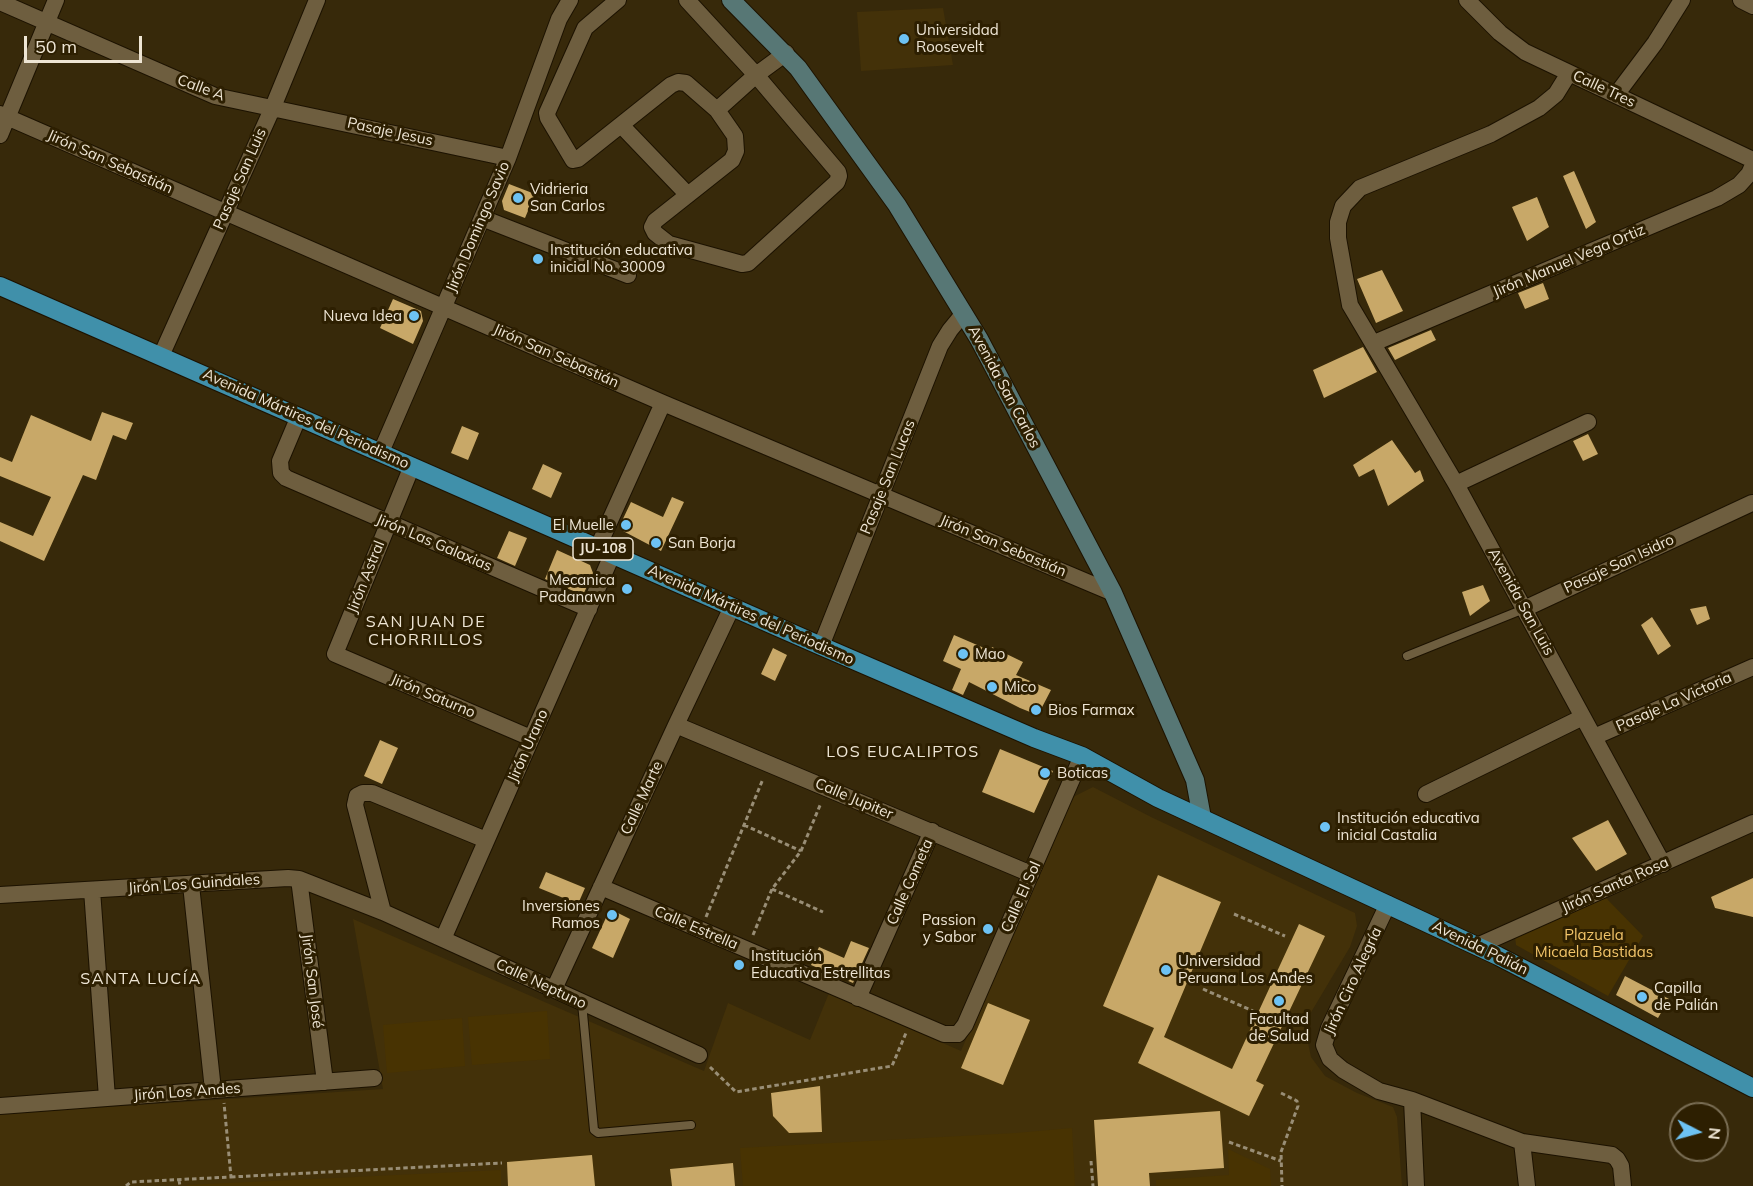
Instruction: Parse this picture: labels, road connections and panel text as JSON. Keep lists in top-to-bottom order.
{
  "streets": {
    "main road": [
      "Avenida San Carlos",
      "Avenida Mártires del Periodismo",
      "JU-108",
      "Avenida Palián"
    ],
    "street": [
      "Calle A",
      "Calle Tres",
      "Pasaje Jesus",
      "Jirón San Sebastián",
      "Pasaje San Luis",
      "Jirón Domingo Savio",
      "Jirón Manuel Vega Ortiz",
      "Pasaje San Lucas",
      "Jirón Las Galaxias",
      "Pasaje San Isidro",
      "Jirón Astral",
      "Avenida San Luis",
      "Jirón Saturno",
      "Pasaje La Victoria",
      "Jirón Urano",
      "Calle Marte",
      "Calle Jupiter",
      "Calle Cometa",
      "Jirón Los Guindales",
      "Jirón Santa Rosa",
      "Calle El Sol",
      "Calle Estrella",
      "Jirón San José",
      "Jirón Ciro Alegría",
      "Calle Neptuno",
      "Jirón Los Andes"
    ]
  },
  "crossings": [
    ["Calle A", "Pasaje Jesus"],
    ["Calle A", "Pasaje San Luis"],
    ["Calle Tres", "Avenida San Luis"],
    ["Pasaje Jesus", "Pasaje San Luis"],
    ["Pasaje Jesus", "Jirón Domingo Savio"],
    ["Jirón San Sebastián", "Pasaje San Luis"],
    ["Jirón San Sebastián", "Jirón Domingo Savio"],
    ["Jirón San Sebastián", "Avenida San Carlos"],
    ["Jirón San Sebastián", "Pasaje San Lucas"],
    ["Jirón San Sebastián", "Jirón Urano"],
    ["Pasaje San Luis", "Avenida Mártires del Periodismo"],
    ["Jirón Domingo Savio", "Avenida Mártires del Periodismo"],
    ["Jirón Manuel Vega Ortiz", "Avenida San Luis"],
    ["Avenida San Carlos", "Avenida Mártires del Periodismo"],
    ["Avenida San Carlos", "Pasaje San Lucas"],
    ["Avenida San Carlos", "Avenida Palián"],
    ["Avenida Mártires del Periodismo", "Pasaje San Lucas"],
    ["Avenida Mártires del Periodismo", "Jirón Las Galaxias"],
    ["Avenida Mártires del Periodismo", "Jirón Astral"],
    ["Avenida Mártires del Periodismo", "Jirón Urano"],
    ["Avenida Mártires del Periodismo", "Calle Marte"],
    ["Avenida Mártires del Periodismo", "Calle El Sol"],
    ["Avenida Mártires del Periodismo", "Avenida Palián"],
    ["Jirón Las Galaxias", "Jirón Astral"],
    ["Jirón Las Galaxias", "Jirón Urano"],
    ["Pasaje San Isidro", "Avenida San Luis"],
    ["Jirón Astral", "Jirón Saturno"],
    ["Avenida San Luis", "Pasaje La Victoria"],
    ["Avenida San Luis", "Jirón Santa Rosa"],
    ["Jirón Saturno", "Jirón Urano"],
    ["Jirón Urano", "Calle Neptuno"],
    ["Calle Marte", "Calle Jupiter"],
    ["Calle Marte", "Calle Estrella"],
    ["Calle Marte", "Calle Neptuno"],
    ["Calle Jupiter", "Calle Cometa"],
    ["Calle Jupiter", "Calle El Sol"],
    ["Calle Cometa", "Calle Estrella"],
    ["Jirón Los Guindales", "Jirón San José"],
    ["Jirón Los Guindales", "Calle Neptuno"],
    ["Jirón Santa Rosa", "Avenida Palián"],
    ["Calle El Sol", "Calle Estrella"],
    ["Avenida Palián", "Jirón Ciro Alegría"],
    ["Jirón San José", "Jirón Los Andes"]
  ],
  "districts": ["SAN JUAN DE CHORRILLOS", "LOS EUCALIPTOS", "SANTA LUCÍA"],
  "parks": ["Plazuela Micaela Bastidas"],
  "places": [
    "Universidad Roosevelt",
    "Vidrieria San Carlos",
    "Institución educativa inicial No. 30009",
    "Nueva Idea",
    "El Muelle",
    "San Borja",
    "Mecanica Padanawn",
    "Mao",
    "Mico",
    "Bios Farmax",
    "Boticas",
    "Institución educativa inicial Castalia",
    "Inversiones Ramos",
    "Passion y Sabor",
    "Institución Educativa Estrellitas",
    "Universidad Peruana Los Andes",
    "Capilla de Palián",
    "Facultad de Salud"
  ],
  "scale_bar": "50 m",
  "north": "right"
}
